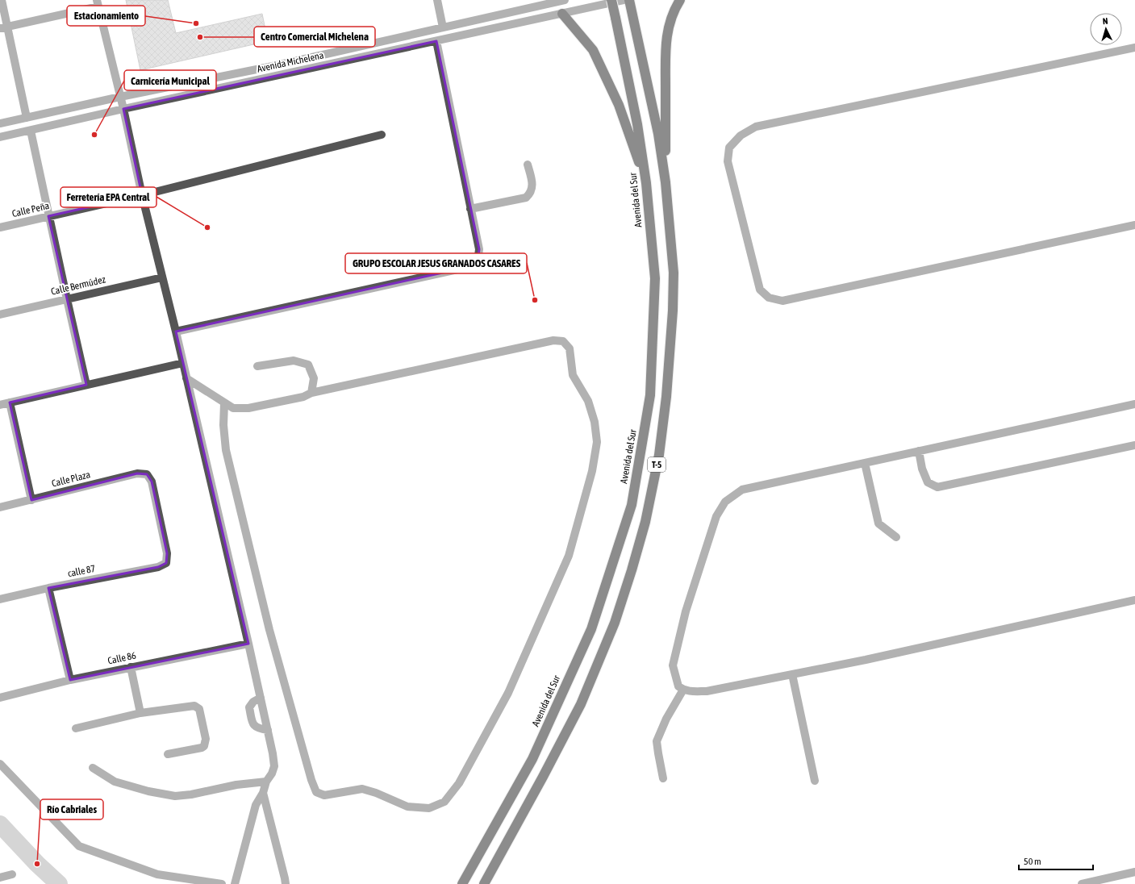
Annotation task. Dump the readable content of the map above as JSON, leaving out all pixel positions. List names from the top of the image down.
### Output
{
  "streets": {
    "highway": ["Avenida del Sur", "T-5"],
    "street": [
      "Avenida Michelena",
      "Calle Peña",
      "Calle Bermúdez",
      "Calle Plaza",
      "calle 87",
      "Calle 86"
    ]
  },
  "crossings": [
    ["Calle Plaza", "calle 87"]
  ],
  "places": [
    "Estacionamiento",
    "Centro Comercial Michelena",
    "Carnicería Municipal",
    "Ferretería EPA Central",
    "GRUPO ESCOLAR JESUS GRANADOS CASARES",
    "Río Cabriales"
  ],
  "scale_bar": "50 m",
  "north": "top"
}
